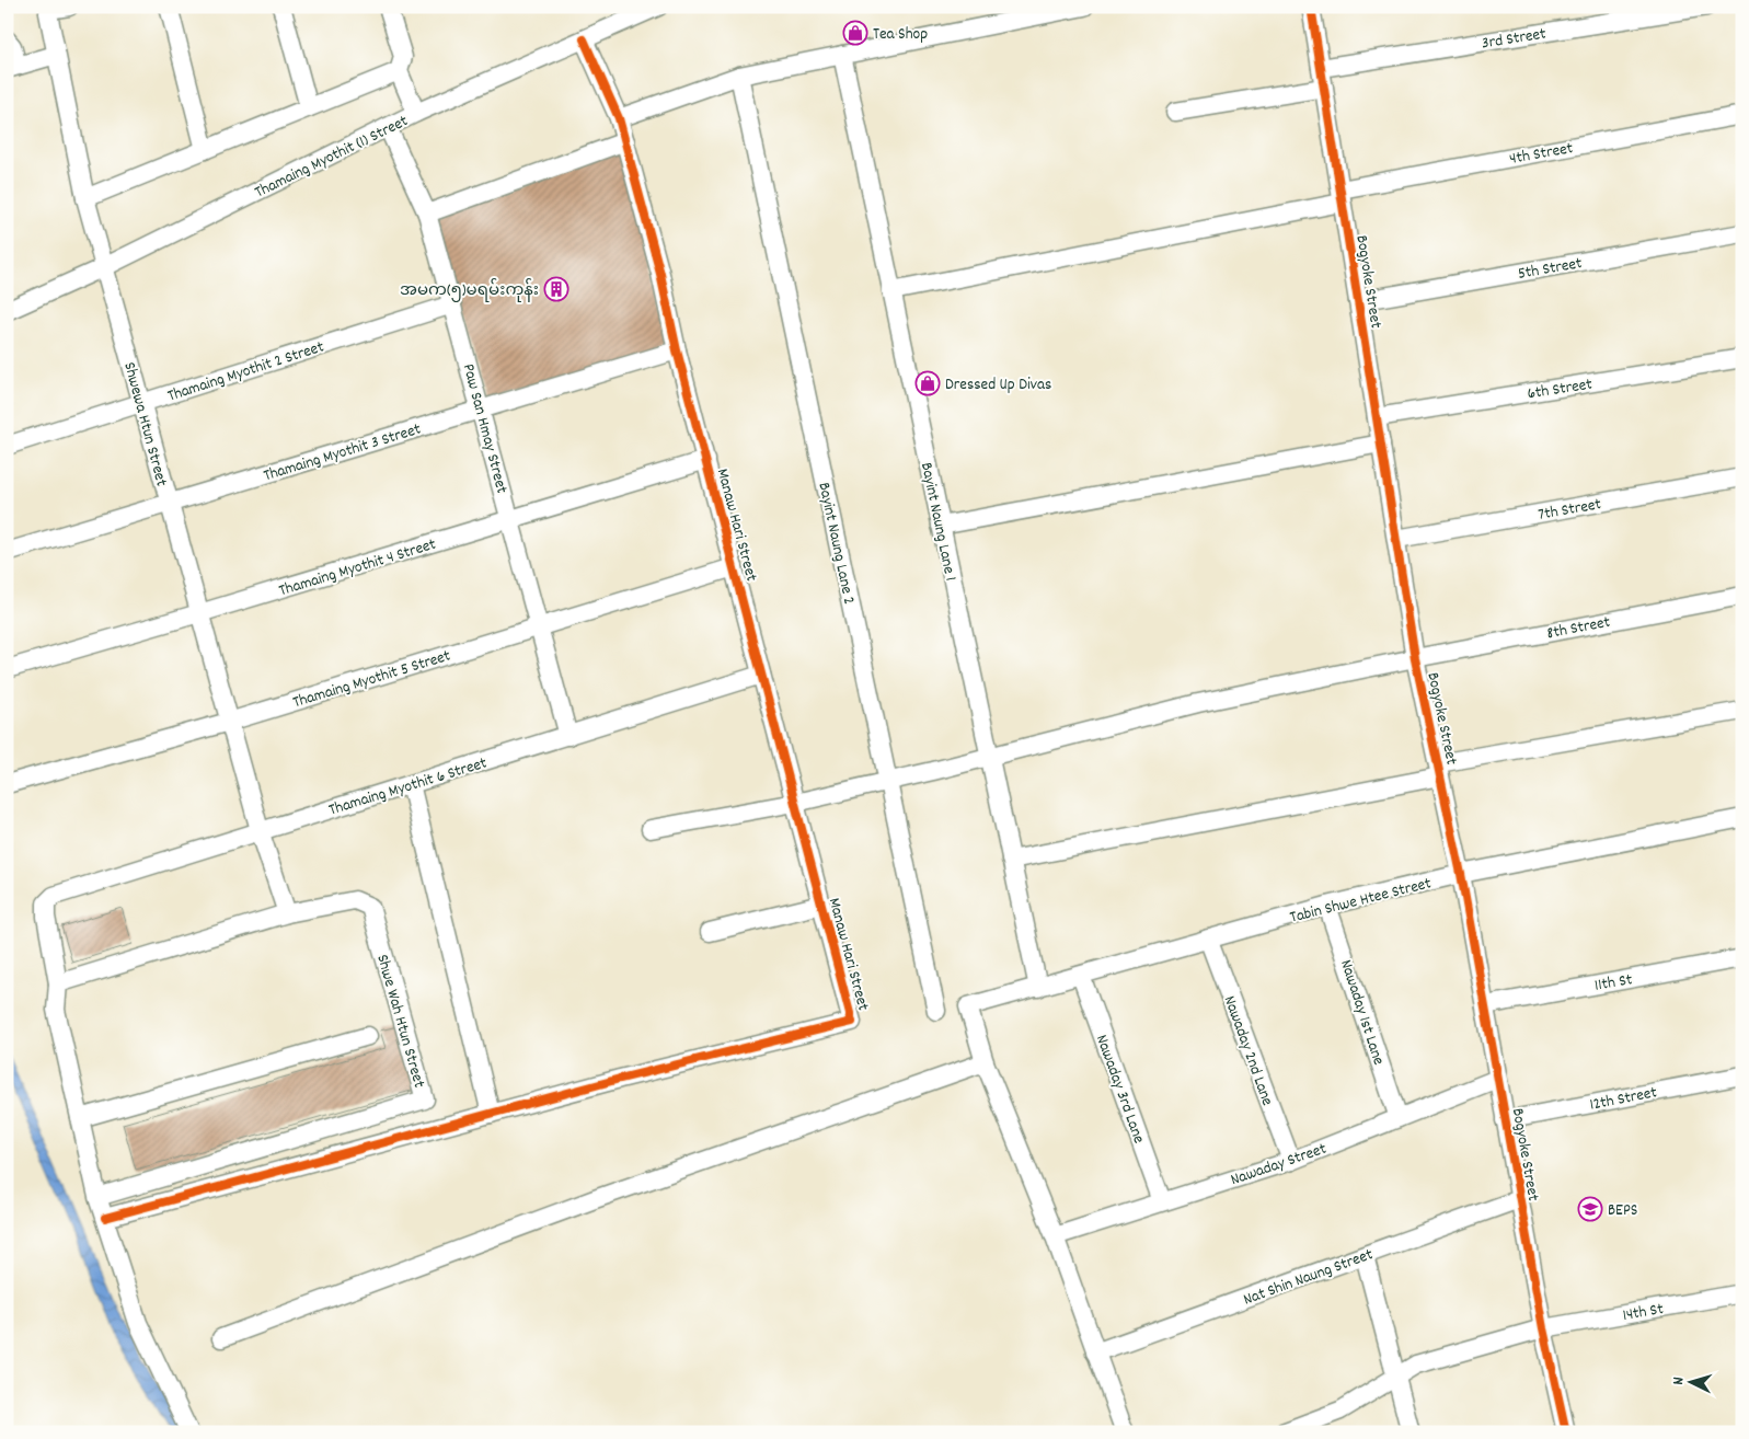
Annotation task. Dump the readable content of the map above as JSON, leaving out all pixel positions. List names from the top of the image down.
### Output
{
  "streets": {
    "street": [
      "3rd Street",
      "4th Street",
      "Thamaing Myothit (1) Street",
      "5th Street",
      "Bogyoke Street",
      "Thamaing Myothit 2 Street",
      "6th Street",
      "Shwewa Htun Street",
      "Paw San Hmay Street",
      "Thamaing Myothit 3 Street",
      "7th Street",
      "Bayint Naung Lane 1",
      "Manaw Hari Street",
      "Bayint Naung Lane 2",
      "Thamaing Myothit 4 Street",
      "8th Street",
      "Thamaing Myothit 5 Street",
      "Thamaing Myothit 6 Street",
      "Tabin Shwe Htee Street",
      "11th St",
      "Nawaday 1st Lane",
      "Shwe Wah Htun Street",
      "Nawaday 2nd Lane",
      "Nawaday 3rd Lane",
      "12th Street",
      "Nawaday Street",
      "Nat Shin Naung Street",
      "14th St"
    ]
  },
  "crossings": [
    ["3rd Street", "Bogyoke Street"],
    ["4th Street", "Bogyoke Street"],
    ["4th Street", "Bayint Naung Lane 1"],
    ["Thamaing Myothit (1) Street", "Shwewa Htun Street"],
    ["Thamaing Myothit (1) Street", "Paw San Hmay Street"],
    ["Thamaing Myothit (1) Street", "Manaw Hari Street"],
    ["5th Street", "Bogyoke Street"],
    ["Bogyoke Street", "6th Street"],
    ["Bogyoke Street", "7th Street"],
    ["Bogyoke Street", "8th Street"],
    ["Bogyoke Street", "Tabin Shwe Htee Street"],
    ["Bogyoke Street", "11th St"],
    ["Bogyoke Street", "12th Street"],
    ["Bogyoke Street", "Nawaday Street"],
    ["Bogyoke Street", "Nat Shin Naung Street"],
    ["Bogyoke Street", "14th St"],
    ["Thamaing Myothit 2 Street", "Shwewa Htun Street"],
    ["Thamaing Myothit 2 Street", "Paw San Hmay Street"],
    ["Shwewa Htun Street", "Thamaing Myothit 3 Street"],
    ["Shwewa Htun Street", "Thamaing Myothit 4 Street"],
    ["Shwewa Htun Street", "Thamaing Myothit 5 Street"],
    ["Shwewa Htun Street", "Thamaing Myothit 6 Street"],
    ["Paw San Hmay Street", "Thamaing Myothit 3 Street"],
    ["Paw San Hmay Street", "Thamaing Myothit 4 Street"],
    ["Paw San Hmay Street", "Thamaing Myothit 5 Street"],
    ["Paw San Hmay Street", "Thamaing Myothit 6 Street"],
    ["Thamaing Myothit 3 Street", "Manaw Hari Street"],
    ["Bayint Naung Lane 1", "8th Street"],
    ["Bayint Naung Lane 1", "Tabin Shwe Htee Street"],
    ["Manaw Hari Street", "Thamaing Myothit 4 Street"],
    ["Manaw Hari Street", "8th Street"],
    ["Manaw Hari Street", "Thamaing Myothit 5 Street"],
    ["Manaw Hari Street", "Thamaing Myothit 6 Street"],
    ["Bayint Naung Lane 2", "8th Street"],
    ["Tabin Shwe Htee Street", "Nawaday 1st Lane"],
    ["Tabin Shwe Htee Street", "Nawaday 2nd Lane"],
    ["Tabin Shwe Htee Street", "Nawaday 3rd Lane"],
    ["Nawaday 1st Lane", "Nawaday Street"],
    ["Nawaday 2nd Lane", "Nawaday Street"],
    ["Nawaday 3rd Lane", "Nawaday Street"]
  ],
  "places": {
    "shop": ["Tea Shop", "Dressed Up Divas"],
    "building": ["အမက(၅)မရမ်းကုန်း"],
    "school or university": ["BEPS"]
  },
  "north": "left"
}
